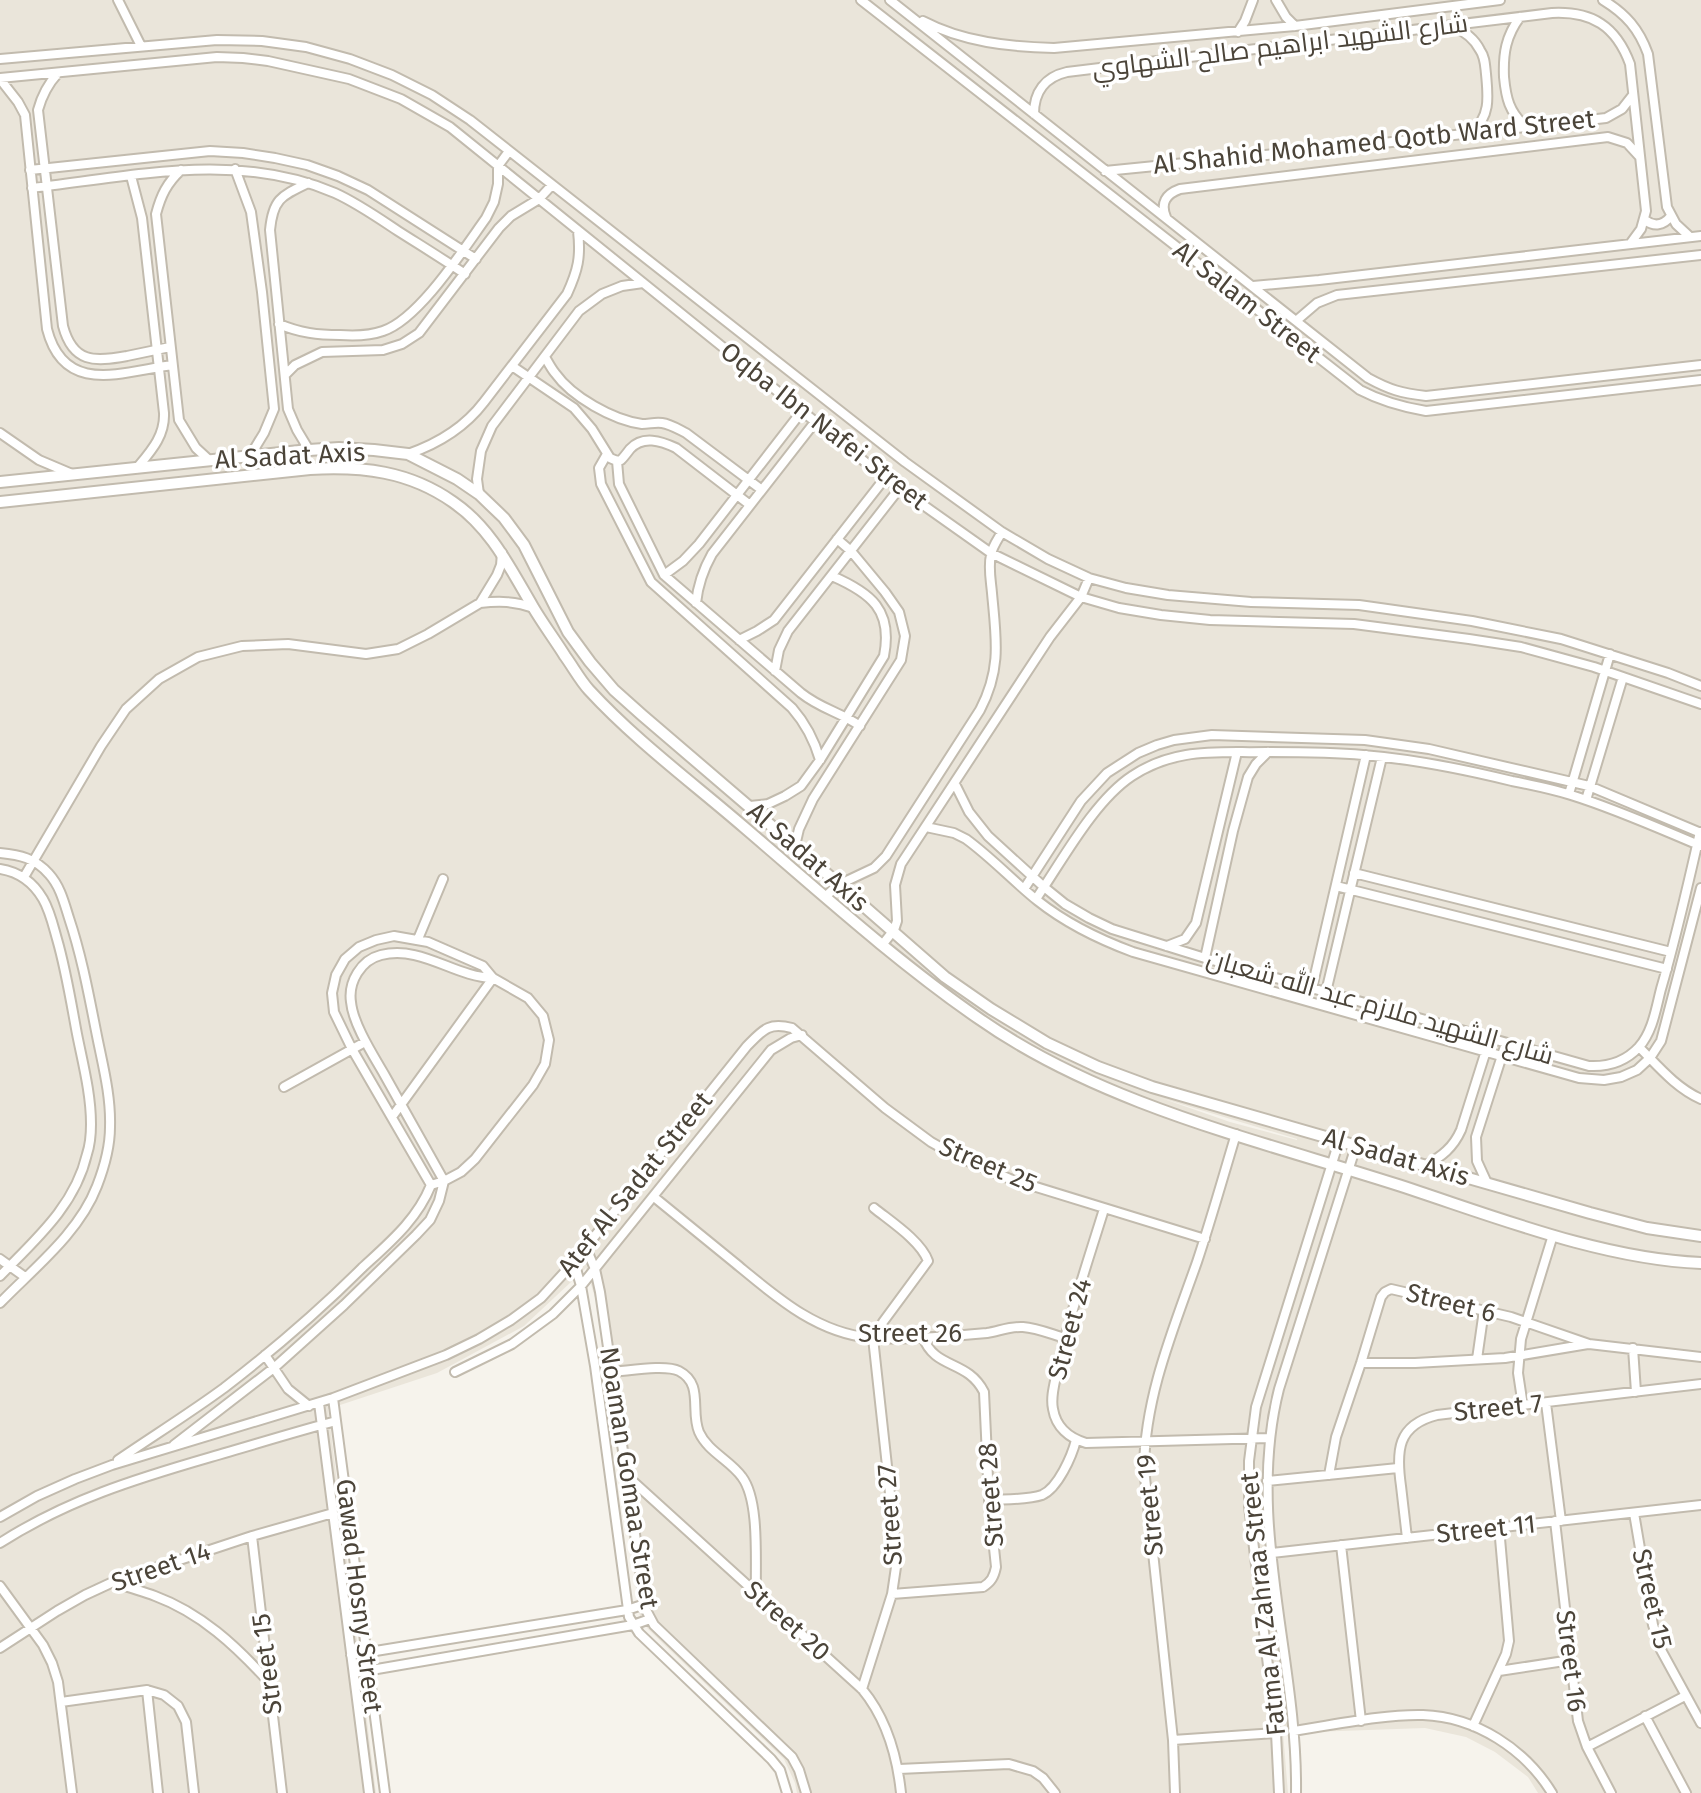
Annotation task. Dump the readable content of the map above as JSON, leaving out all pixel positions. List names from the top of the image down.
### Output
{
  "streets": {
    "street": [
      "شارع الشهيد ابراهيم صالح الشهاوي",
      "Al Shahid Mohamed Qotb Ward Street",
      "Al Salam Street",
      "Oqba Ibn Nafei Street",
      "Al Sadat Axis",
      "شارع الشهيد ملازم عبد الله شعبان",
      "Street 25",
      "Atef Al Sadat Street",
      "Street 6",
      "Street 24",
      "Street 26",
      "Street 7",
      "Noaman Gomaa Street",
      "Street 28",
      "Street 19",
      "Street 27",
      "Street 11",
      "Street 14",
      "Gawad Hosny Street",
      "Street 15",
      "Fatma Al Zahraa Street",
      "Street 20",
      "Street 16"
    ]
  },
  "crossings": [
    ["شارع الشهيد ابراهيم صالح الشهاوي", "Al Shahid Mohamed Qotb Ward Street"],
    ["شارع الشهيد ابراهيم صالح الشهاوي", "Al Salam Street"],
    ["Al Shahid Mohamed Qotb Ward Street", "Al Salam Street"],
    ["Al Sadat Axis", "Street 19"],
    ["Al Sadat Axis", "Fatma Al Zahraa Street"],
    ["Street 25", "Atef Al Sadat Street"],
    ["Street 25", "Street 24"],
    ["Street 25", "Street 19"],
    ["Atef Al Sadat Street", "Street 26"],
    ["Atef Al Sadat Street", "Noaman Gomaa Street"],
    ["Atef Al Sadat Street", "Gawad Hosny Street"],
    ["Street 24", "Street 26"],
    ["Street 26", "Street 28"],
    ["Street 26", "Street 27"],
    ["Street 7", "Street 11"],
    ["Street 7", "Street 16"],
    ["Noaman Gomaa Street", "Street 20"],
    ["Street 28", "Street 27"],
    ["Street 27", "Street 20"],
    ["Street 11", "Street 15"],
    ["Street 11", "Fatma Al Zahraa Street"],
    ["Street 11", "Street 16"],
    ["Street 14", "Gawad Hosny Street"],
    ["Street 14", "Street 15"]
  ]
}
